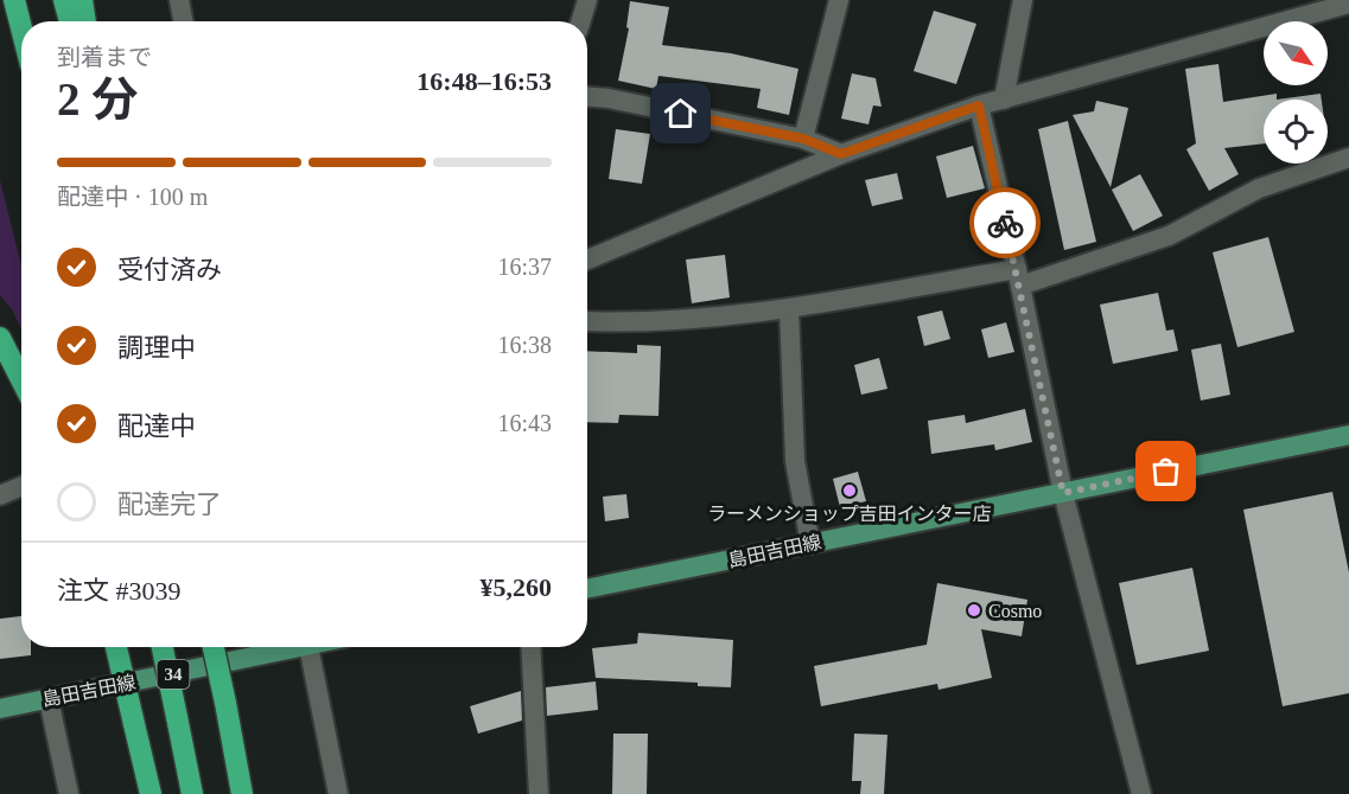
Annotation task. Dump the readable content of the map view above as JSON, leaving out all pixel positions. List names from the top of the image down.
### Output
{
  "streets": {
    "main road": ["島田吉田線", "34"]
  },
  "places": ["ラーメンショップ吉田インター店", "Cosmo"],
  "north": "bottom right",
  "page": {
    "heading": ["2 分", "到着まで", "16:48–16:53"],
    "panel": ["注文 #3039", "¥5,260"],
    "bar": "配達中 · 100 m",
    "list": [
      ["受付済み", "16:37"],
      ["調理中", "16:38"],
      ["配達中", "16:43"],
      "配達完了"
    ]
  }
}
